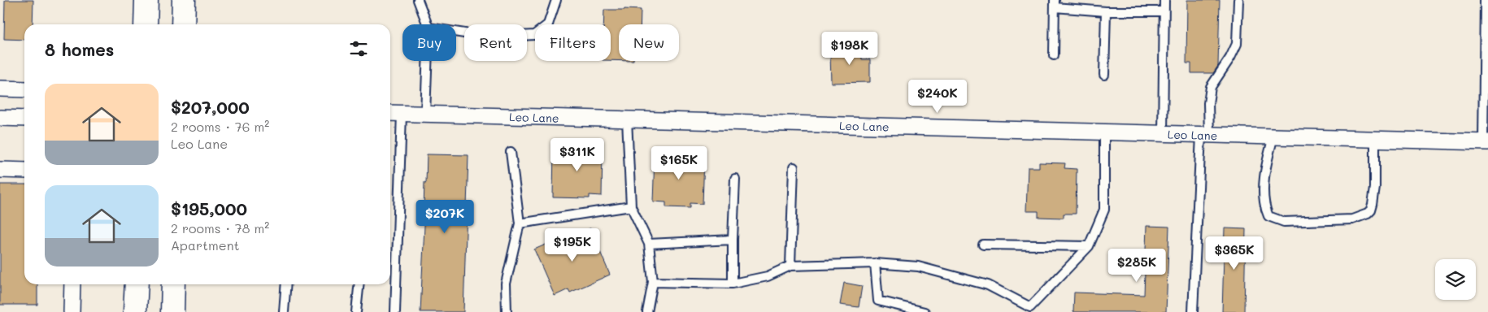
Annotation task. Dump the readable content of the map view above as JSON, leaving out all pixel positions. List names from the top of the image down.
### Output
{
  "streets": {
    "street": ["Leo Lane"]
  },
  "page": {
    "chip": [
      "Buy",
      "Rent",
      "Filters",
      "New"
    ],
    "heading": "8 homes",
    "price": [
      "$198K",
      "$240K",
      "$311K",
      "$165K",
      "$207K",
      "$195K",
      "$365K",
      "$285K"
    ],
    "list": [
      {
        "name": "$207,000",
        "note": "2 rooms · 76 m² · Leo Lane"
      },
      {
        "name": "$195,000",
        "note": "2 rooms · 78 m² · Apartment"
      }
    ]
  }
}
